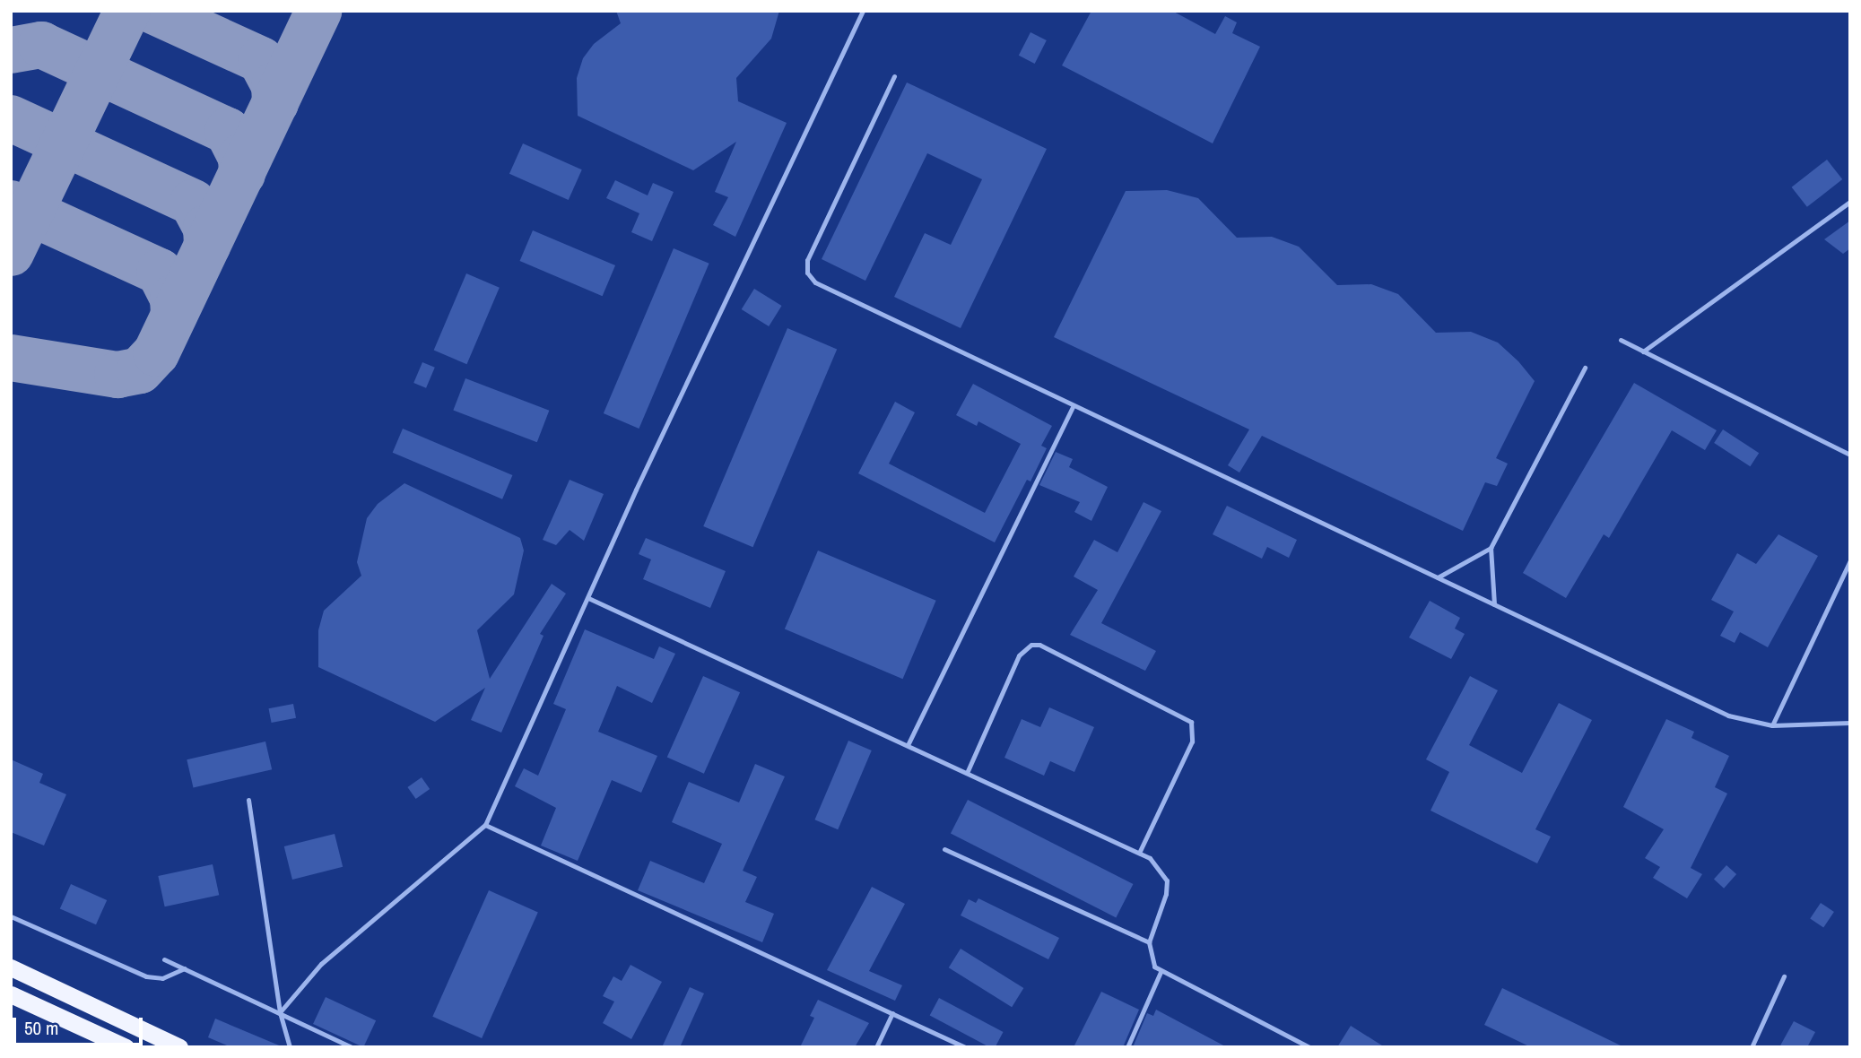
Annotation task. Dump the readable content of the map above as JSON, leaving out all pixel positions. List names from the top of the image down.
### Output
{
  "scale_bar": "50 m"
}
